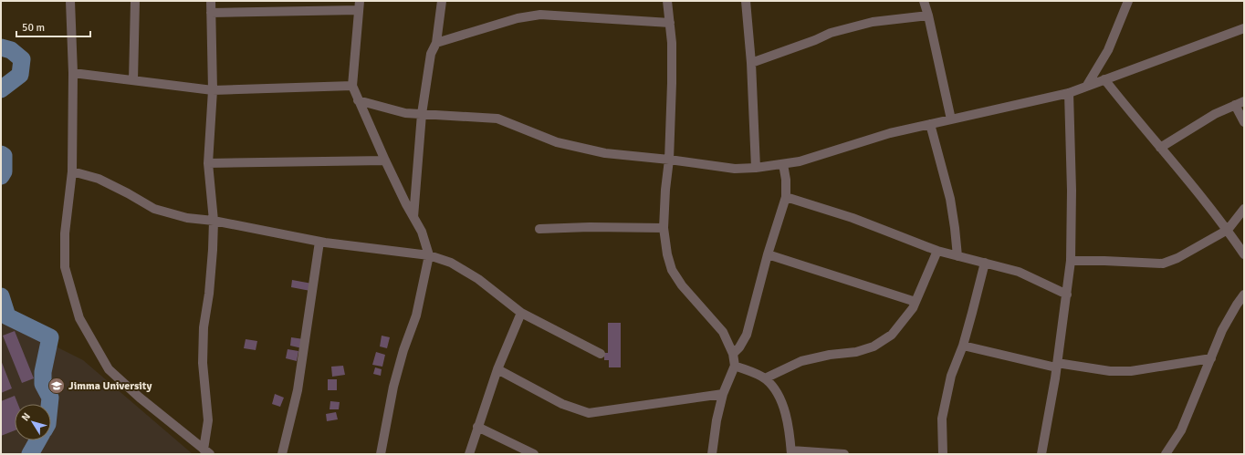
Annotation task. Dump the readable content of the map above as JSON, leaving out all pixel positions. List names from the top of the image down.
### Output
{
  "places": {
    "school or university": ["Jimma University"]
  },
  "scale_bar": "50 m",
  "north": "top left"
}
